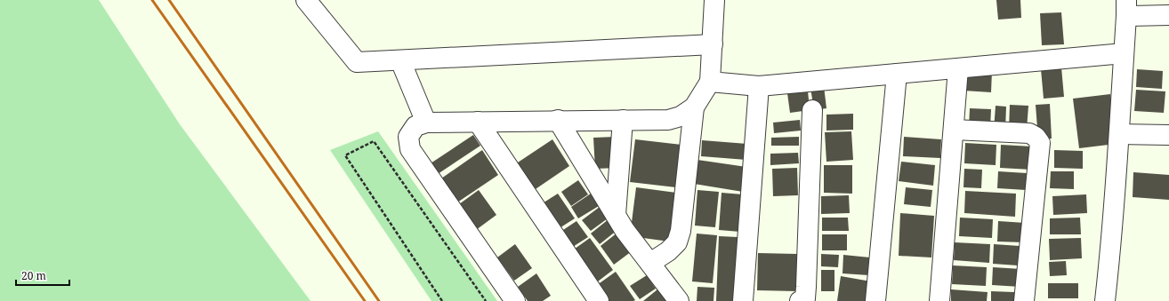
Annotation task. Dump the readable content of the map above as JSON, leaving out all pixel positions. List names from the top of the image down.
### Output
{
  "scale_bar": "20 m"
}
